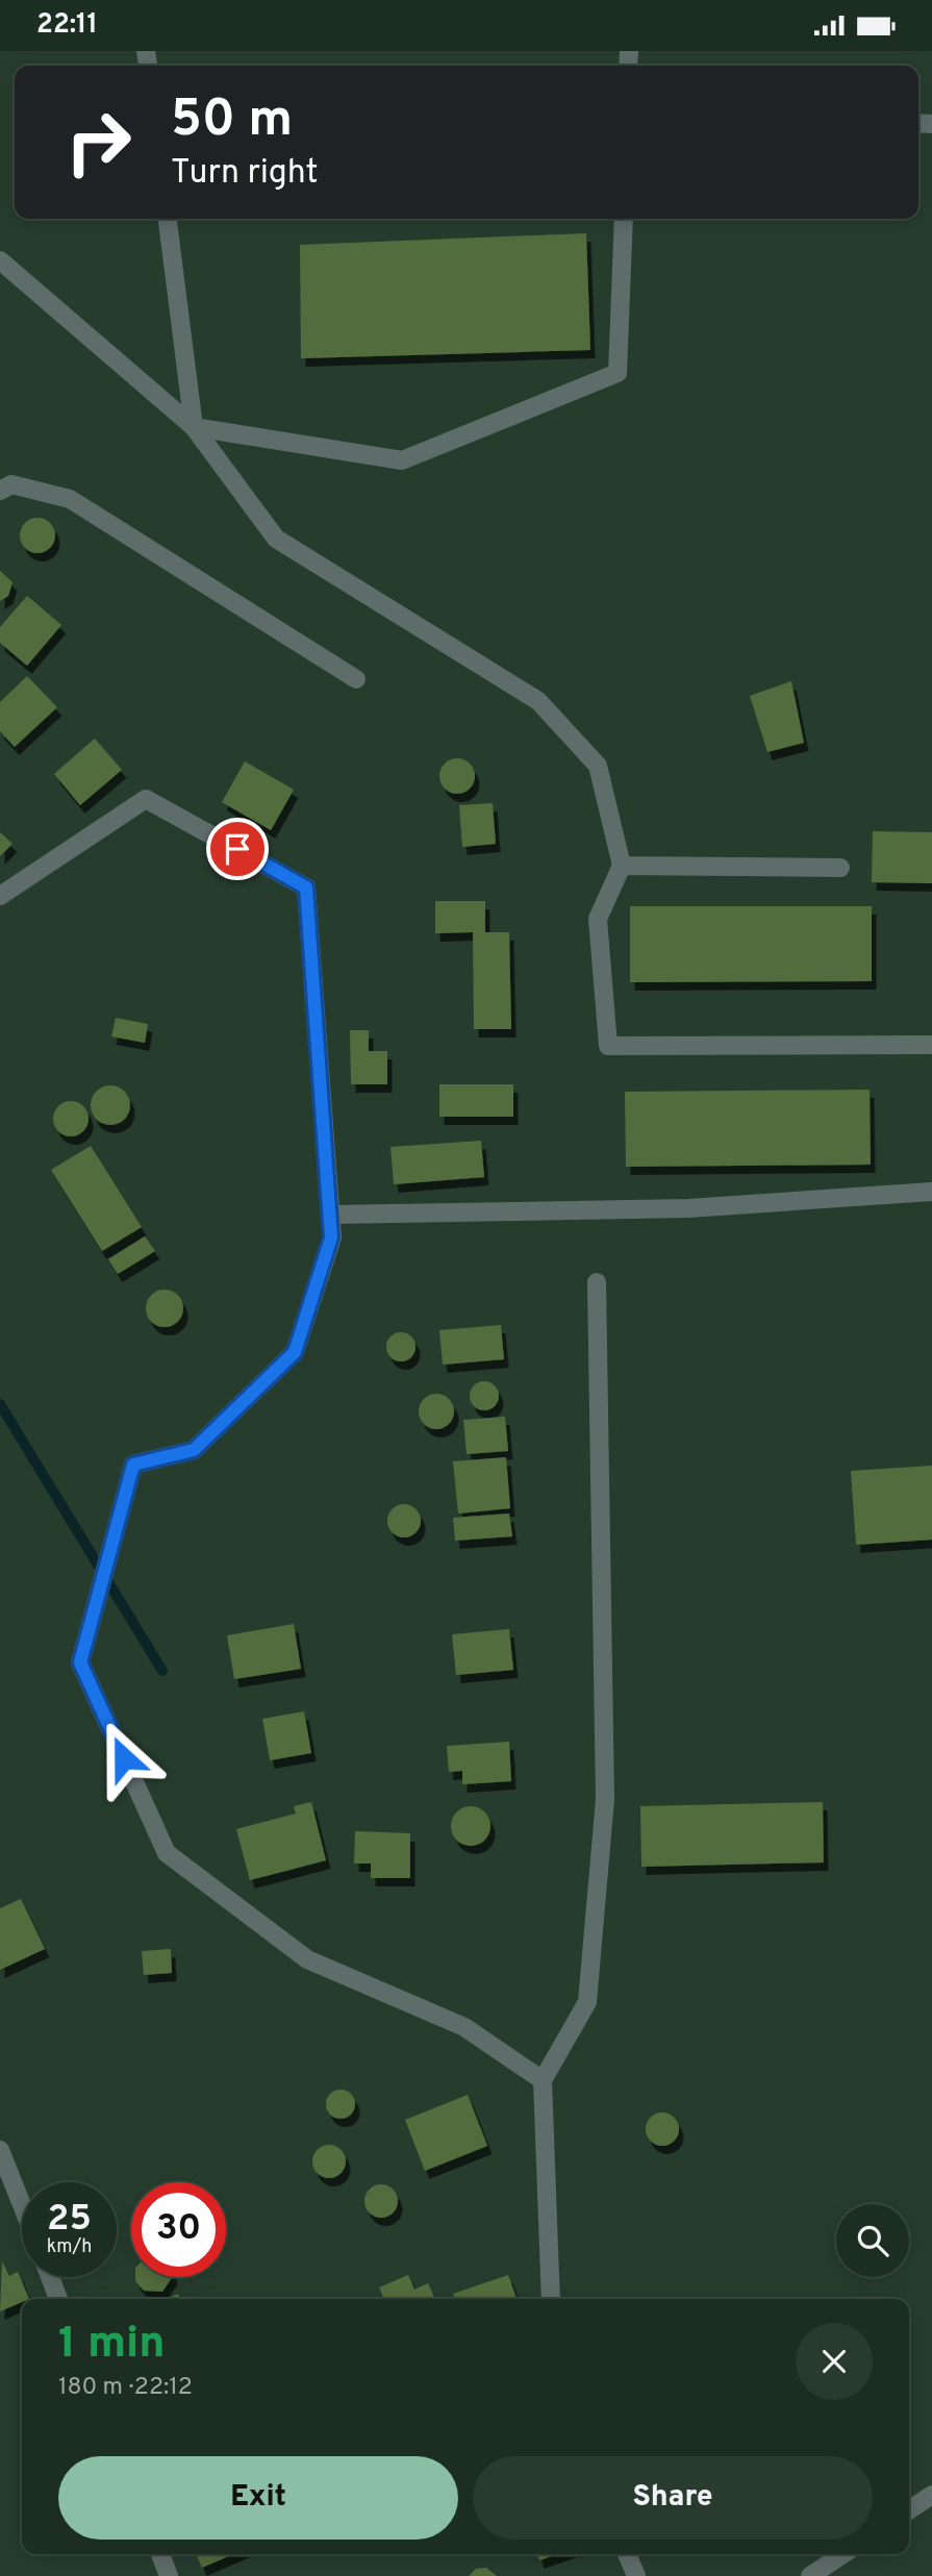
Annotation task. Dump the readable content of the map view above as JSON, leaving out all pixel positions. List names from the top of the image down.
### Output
{
  "page": {
    "status": "22:11",
    "turn": ["50 m", "Turn right"],
    "speed": "25 km/h",
    "limit": "30",
    "heading": ["1 min", "180 m · 22:12"],
    "buttons": ["Exit", "Share"]
  }
}
